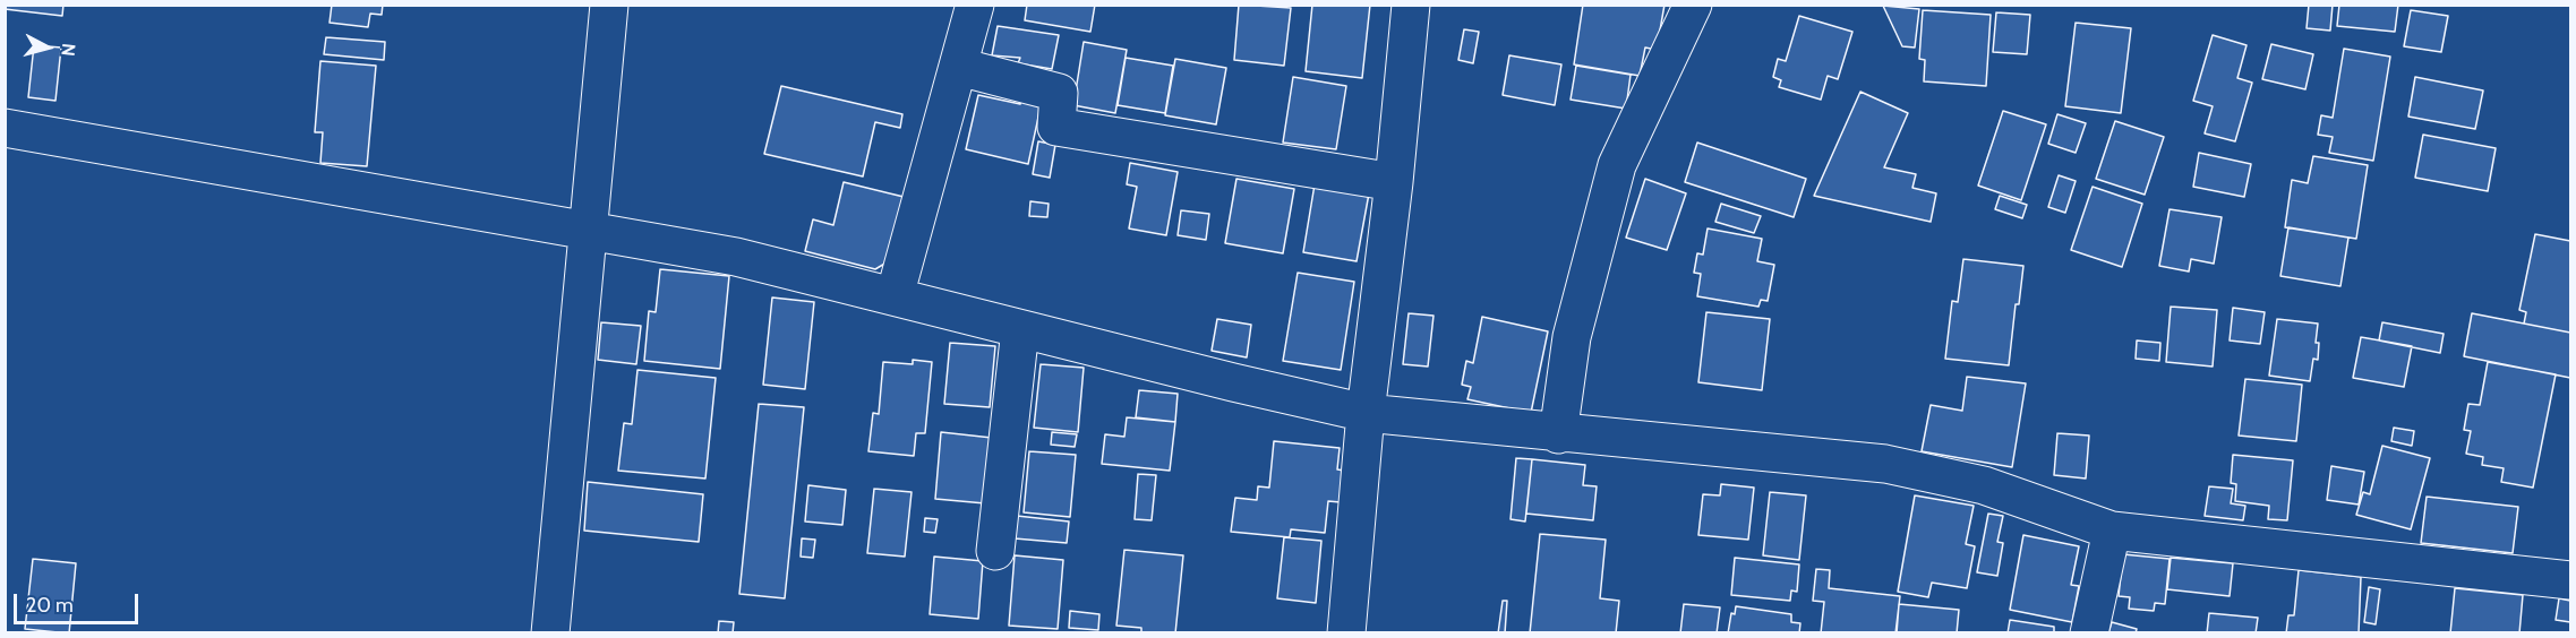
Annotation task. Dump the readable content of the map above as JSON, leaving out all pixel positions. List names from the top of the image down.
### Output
{
  "scale_bar": "20 m",
  "north": "right"
}
